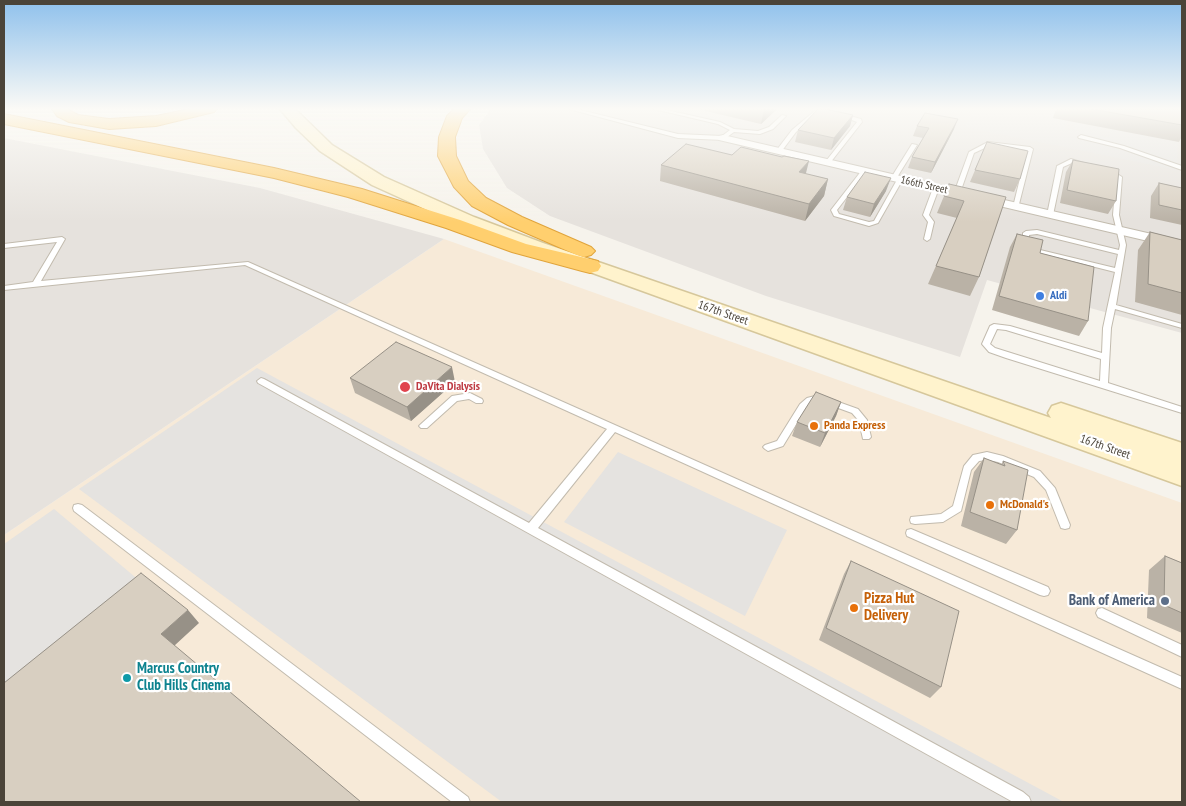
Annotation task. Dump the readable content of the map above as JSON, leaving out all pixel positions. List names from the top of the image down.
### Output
{
  "streets": {
    "main road": ["167th Street"],
    "street": ["166th Street"]
  },
  "places": [
    "Aldi",
    "DaVita Dialysis",
    "Panda Express",
    "McDonald's",
    "Bank of America",
    "Pizza Hut Delivery",
    "Marcus Country Club Hills Cinema"
  ]
}
